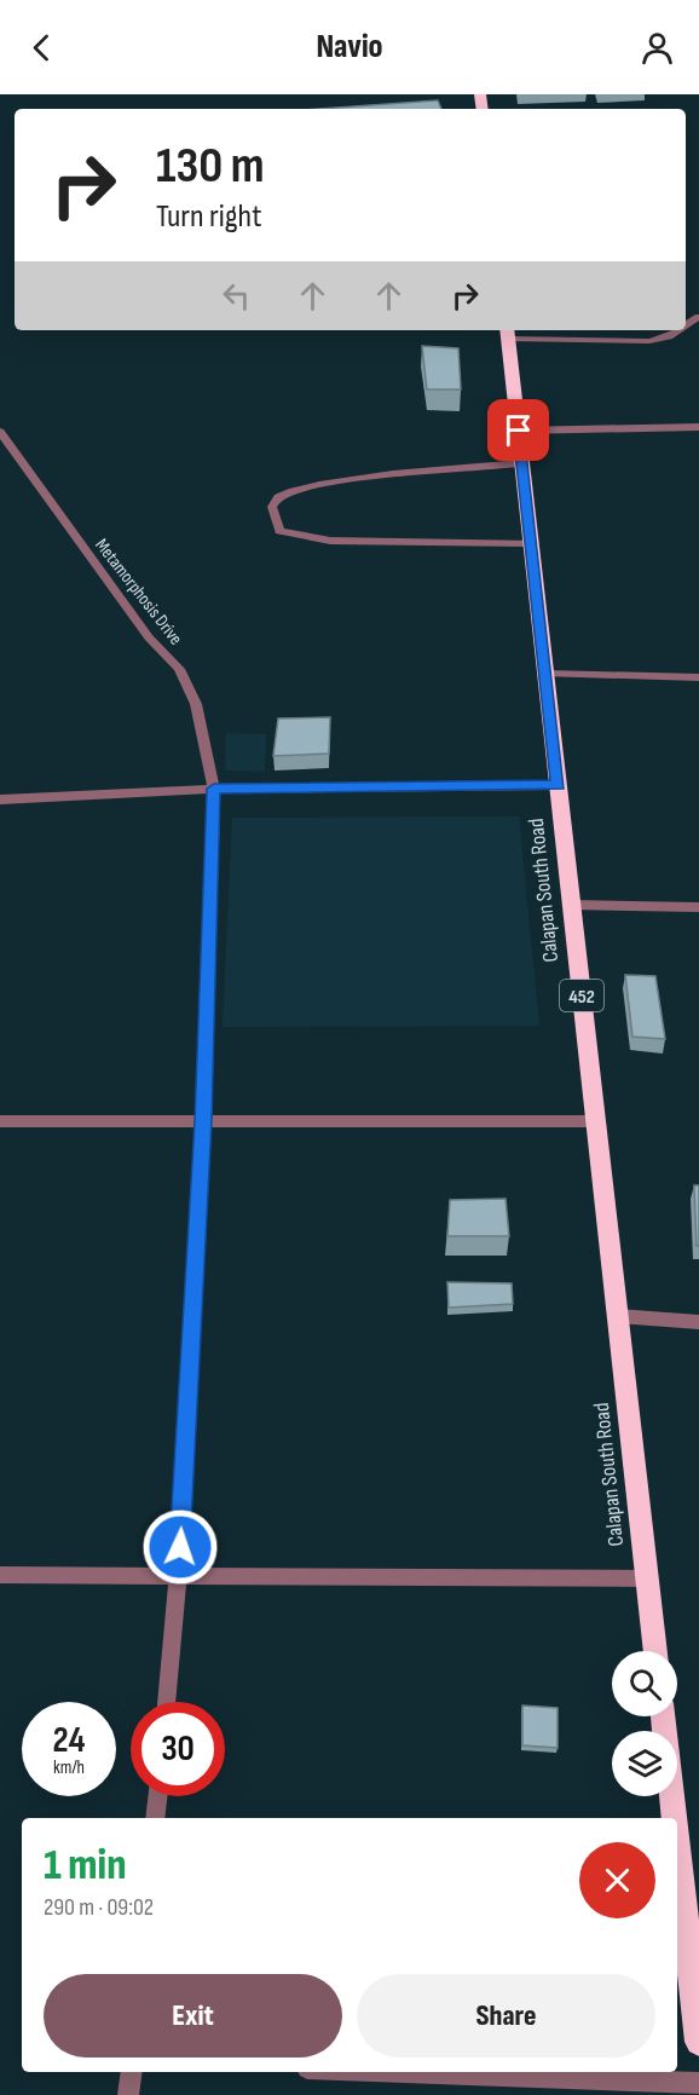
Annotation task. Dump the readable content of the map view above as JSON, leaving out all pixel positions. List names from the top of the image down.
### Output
{
  "streets": {
    "highway": ["Calapan South Road", "452"],
    "street": ["Metamorphosis Drive"]
  },
  "page": {
    "header": "Navio",
    "turn": ["130 m", "Turn right"],
    "speed": "24 km/h",
    "limit": "30",
    "heading": ["1 min", "290 m · 09:02"],
    "buttons": ["Exit", "Share"]
  }
}
